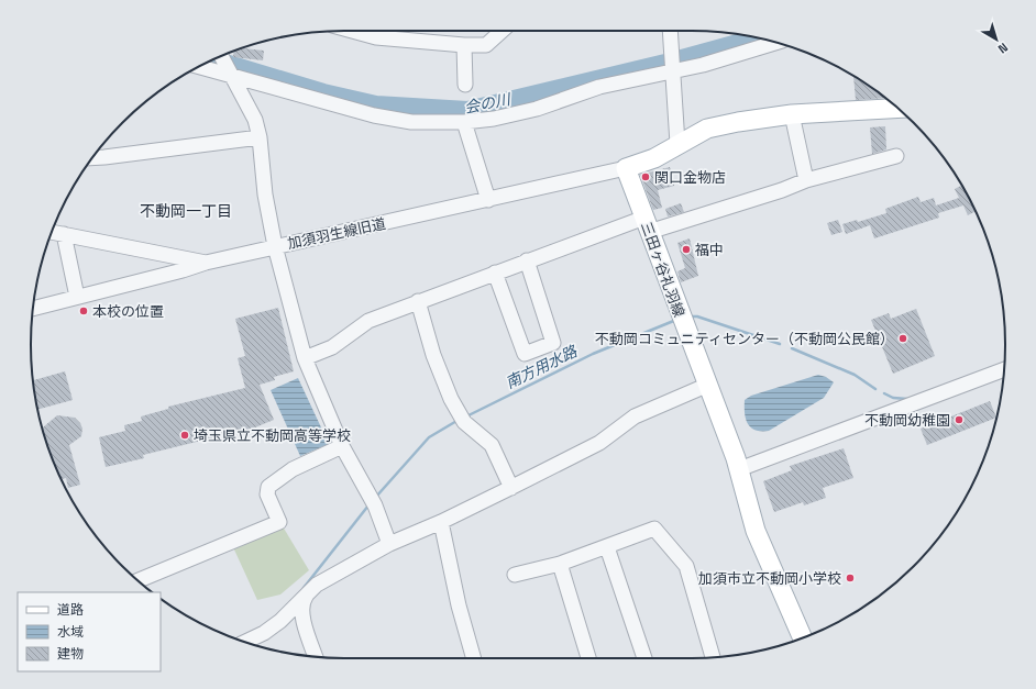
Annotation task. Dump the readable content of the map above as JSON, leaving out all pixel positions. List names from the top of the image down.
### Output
{
  "streets": {
    "main road": ["三田ヶ谷礼羽線"],
    "street": ["加須羽生線旧道"]
  },
  "crossings": [
    ["加須羽生線旧道", "三田ヶ谷礼羽線"]
  ],
  "districts": ["不動岡一丁目"],
  "water": ["会の川", "南方用水路"],
  "places": [
    "関口金物店",
    "福中",
    "本校の位置",
    "不動岡コミュニティセンター（不動岡公民館）",
    "不動岡幼稚園",
    "埼玉県立不動岡高等学校",
    "加須市立不動岡小学校"
  ],
  "legend": ["道路", "水域", "建物"],
  "north": "bottom right"
}
